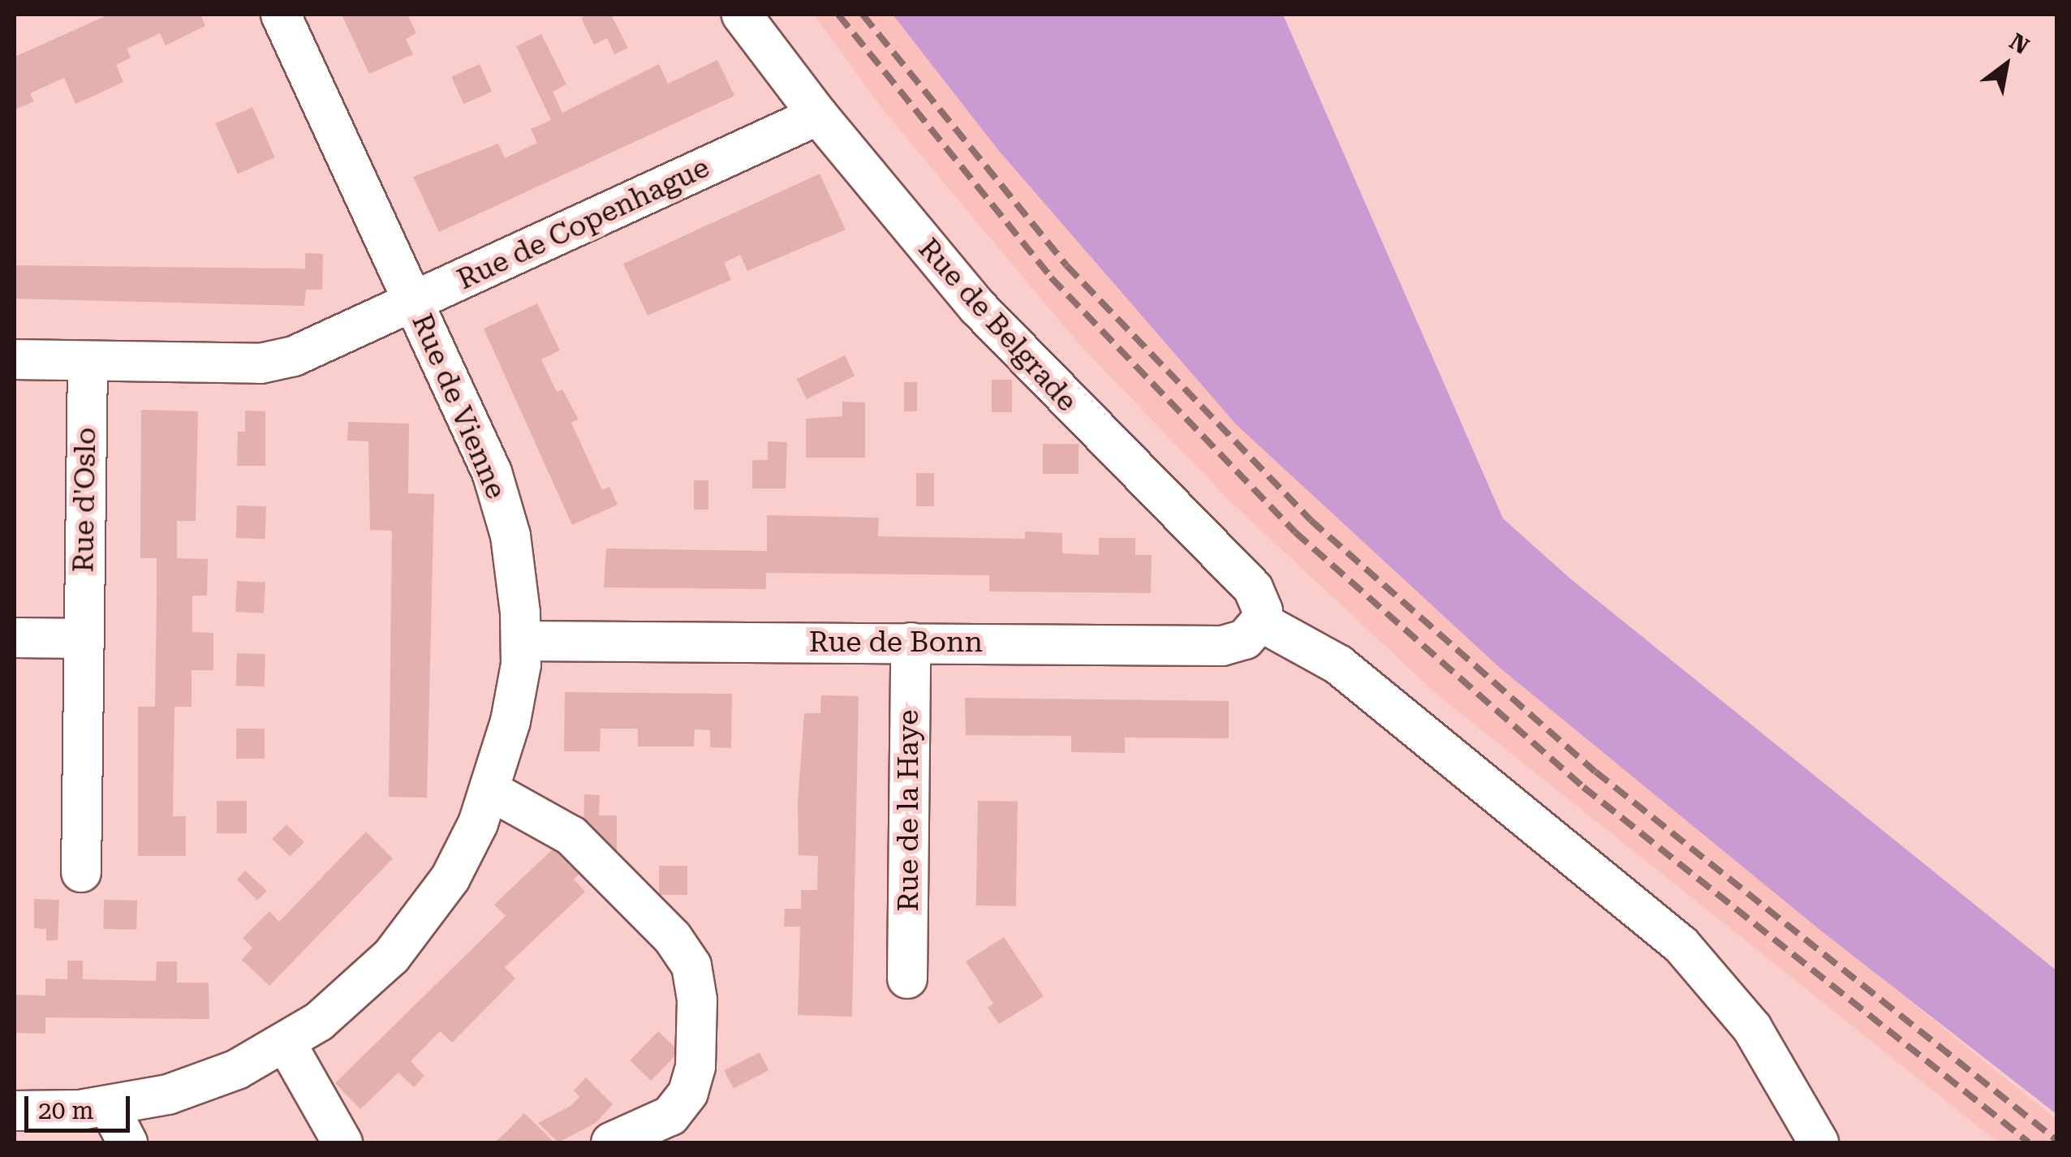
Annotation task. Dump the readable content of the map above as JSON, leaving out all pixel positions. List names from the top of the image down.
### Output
{
  "streets": {
    "street": [
      "Rue de Copenhague",
      "Rue de Belgrade",
      "Rue de Vienne",
      "Rue d'Oslo",
      "Rue de Bonn",
      "Rue de la Haye"
    ]
  },
  "crossings": [
    ["Rue de Copenhague", "Rue de Belgrade"],
    ["Rue de Copenhague", "Rue de Vienne"],
    ["Rue de Copenhague", "Rue d'Oslo"],
    ["Rue de Belgrade", "Rue de Bonn"],
    ["Rue de Vienne", "Rue de Bonn"],
    ["Rue de Bonn", "Rue de la Haye"]
  ],
  "scale_bar": "20 m",
  "north": "top right"
}
